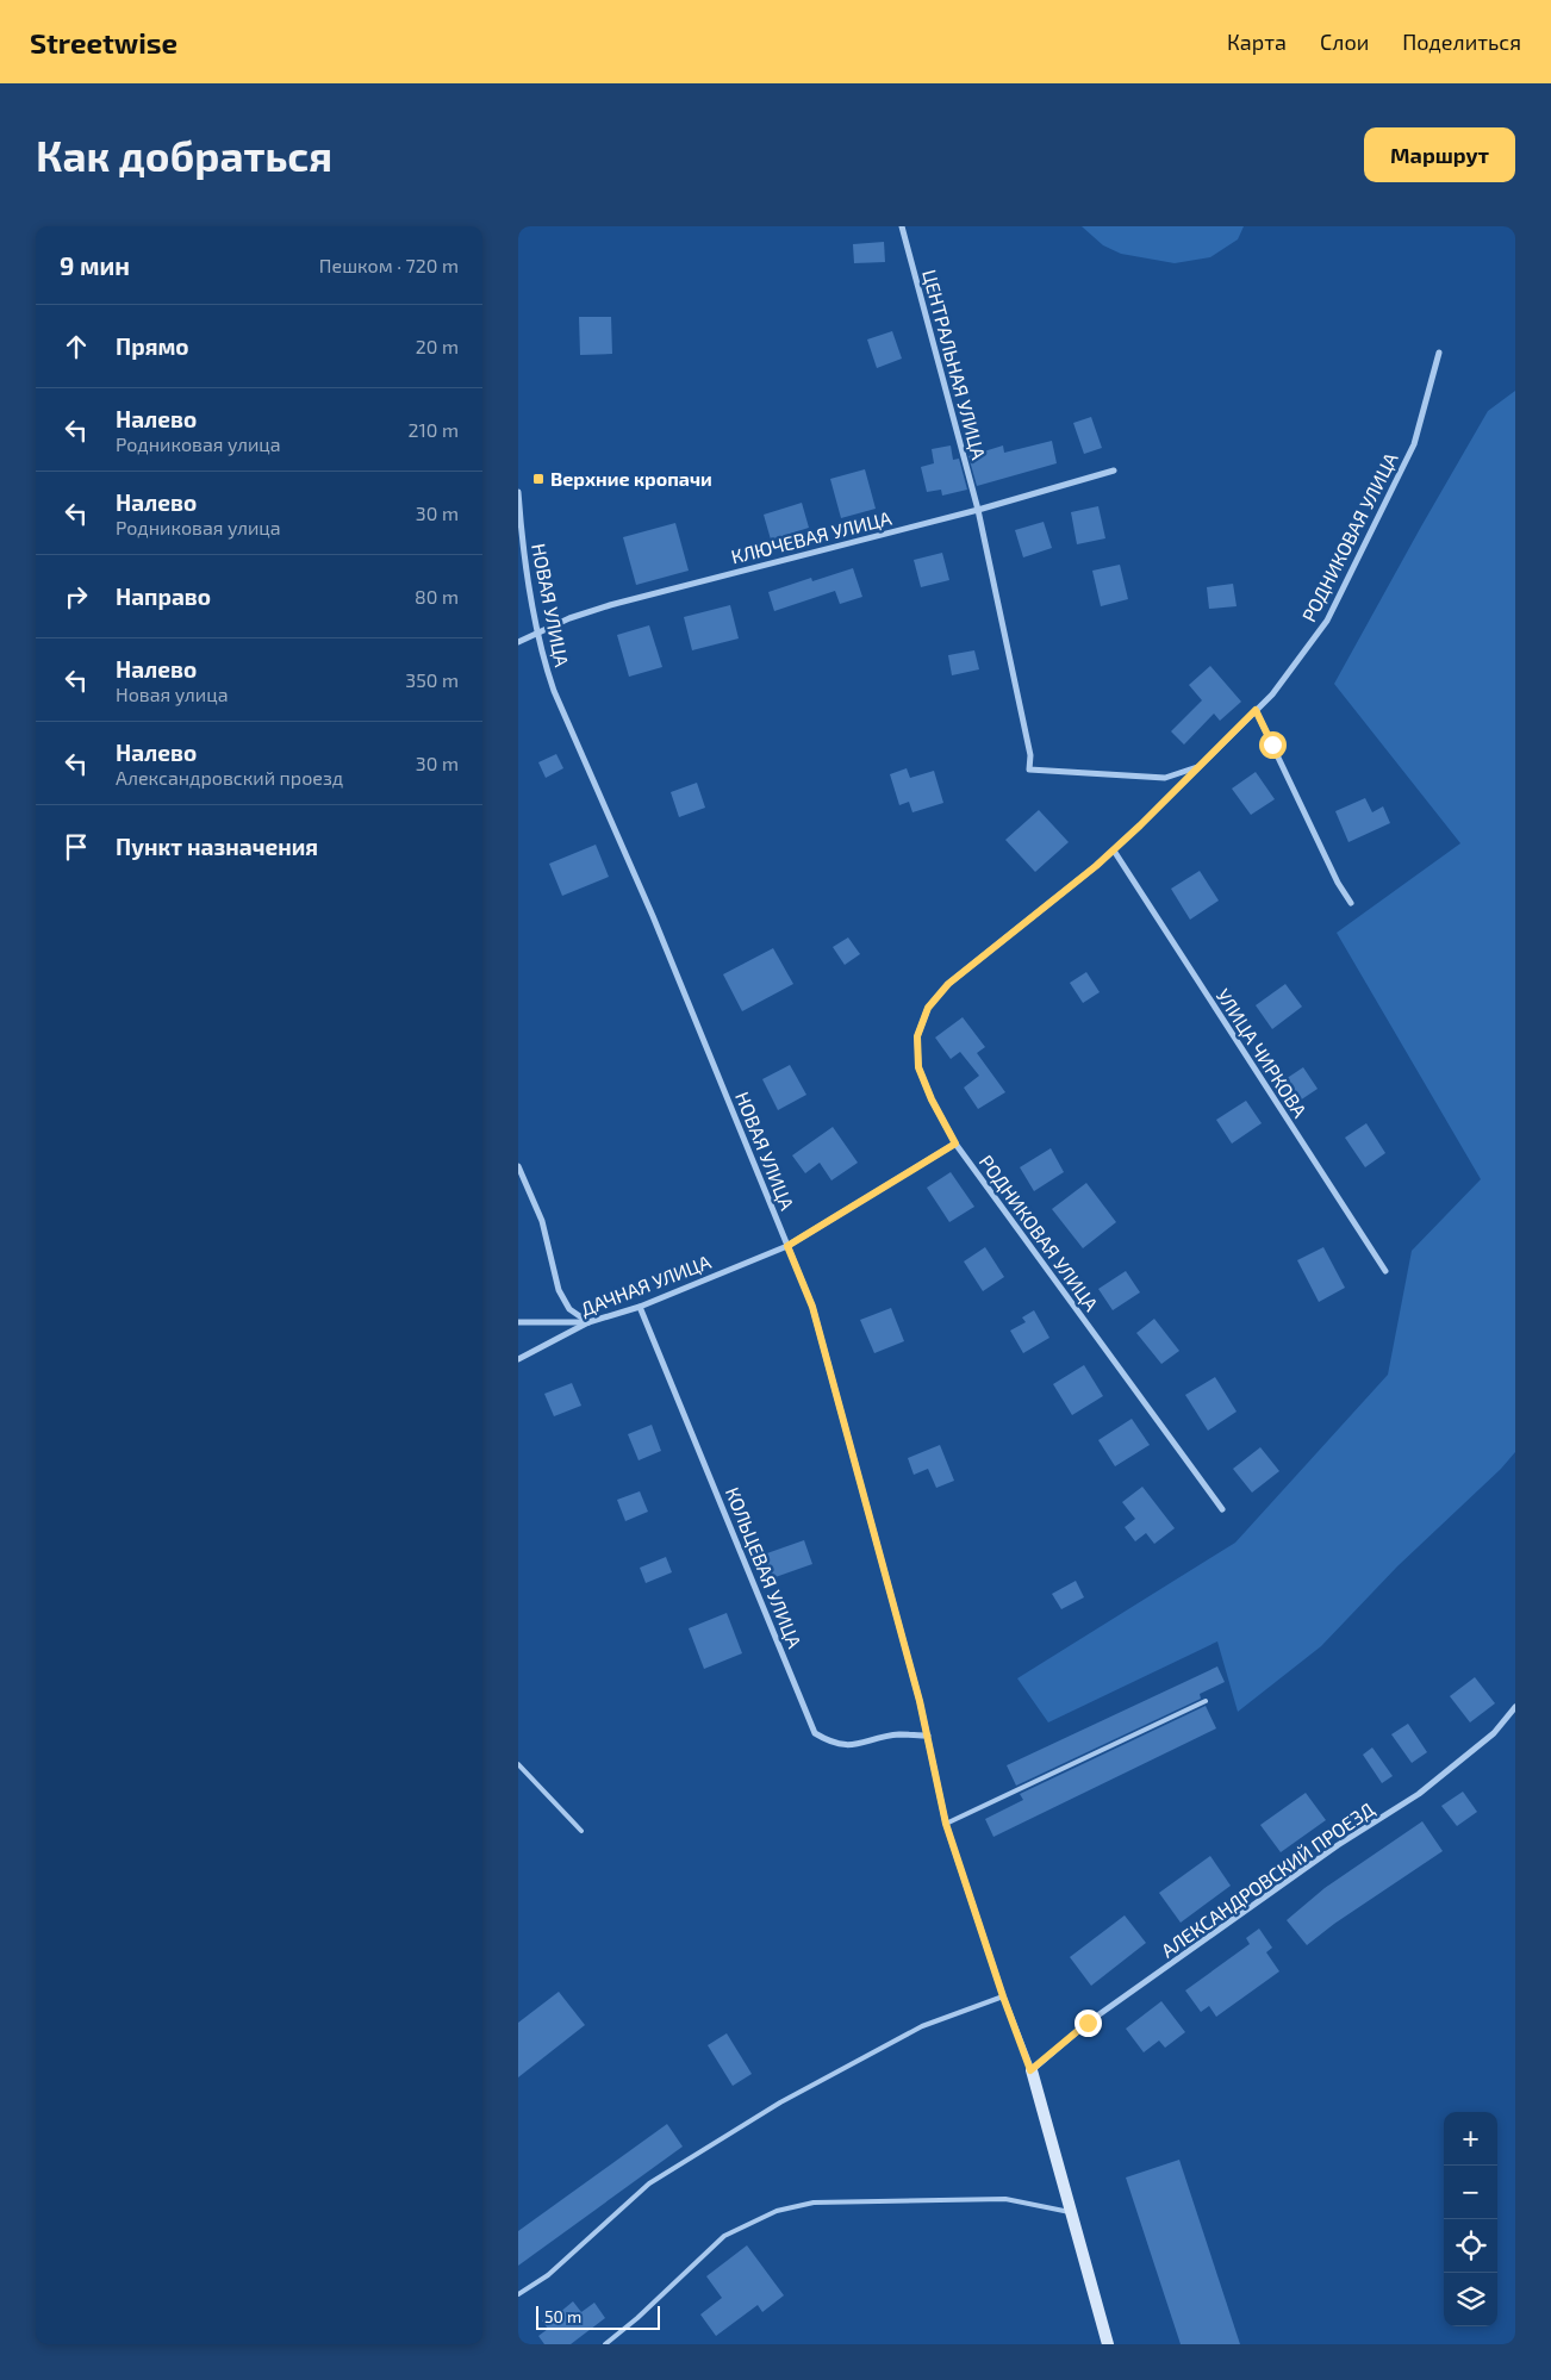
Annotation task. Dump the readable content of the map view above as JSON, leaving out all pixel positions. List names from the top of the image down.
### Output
{
  "streets": {
    "street": [
      "ЦЕНТРАЛЬНАЯ УЛИЦА",
      "КЛЮЧЕВАЯ УЛИЦА",
      "РОДНИКОВАЯ УЛИЦА",
      "НОВАЯ УЛИЦА",
      "УЛИЦА ЧИРКОВА",
      "ДАЧНАЯ УЛИЦА",
      "КОЛЬЦЕВАЯ УЛИЦА",
      "АЛЕКСАНДРОВСКИЙ ПРОЕЗД"
    ]
  },
  "crossings": [
    ["ЦЕНТРАЛЬНАЯ УЛИЦА", "КЛЮЧЕВАЯ УЛИЦА"],
    ["ЦЕНТРАЛЬНАЯ УЛИЦА", "РОДНИКОВАЯ УЛИЦА"],
    ["КЛЮЧЕВАЯ УЛИЦА", "НОВАЯ УЛИЦА"],
    ["РОДНИКОВАЯ УЛИЦА", "УЛИЦА ЧИРКОВА"],
    ["РОДНИКОВАЯ УЛИЦА", "ДАЧНАЯ УЛИЦА"],
    ["НОВАЯ УЛИЦА", "ДАЧНАЯ УЛИЦА"],
    ["НОВАЯ УЛИЦА", "КОЛЬЦЕВАЯ УЛИЦА"],
    ["НОВАЯ УЛИЦА", "АЛЕКСАНДРОВСКИЙ ПРОЕЗД"],
    ["ДАЧНАЯ УЛИЦА", "КОЛЬЦЕВАЯ УЛИЦА"]
  ],
  "places": {
    "transit": ["Верхние кропачи"]
  },
  "scale_bar": "50 m",
  "page": {
    "header": "Streetwise",
    "nav": ["Карта", "Слои", "Поделиться"],
    "buttons": "Маршрут",
    "title": "Как добраться",
    "heading": ["9 мин", "Пешком · 720 m"],
    "list": [
      ["Прямо", "20 m"],
      ["Налево", "Родниковая улица", "210 m"],
      ["Налево", "Родниковая улица", "30 m"],
      ["Направо", "80 m"],
      ["Налево", "Новая улица", "350 m"],
      ["Налево", "Александровский проезд", "30 m"],
      "Пункт назначения"
    ],
    "map_buttons": ["+", "−"],
    "scale": "50 m"
  }
}
